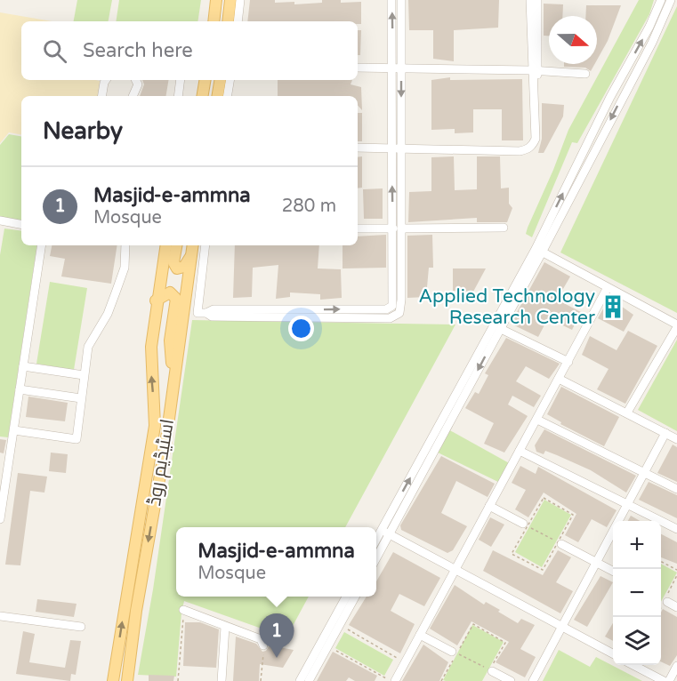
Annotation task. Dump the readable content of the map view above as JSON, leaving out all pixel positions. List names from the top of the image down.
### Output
{
  "streets": {
    "main road": ["اسٹیڈیم روڈ"]
  },
  "places": {
    "building": ["Applied Technology Research Center"]
  },
  "north": "right",
  "page": {
    "search": "Search here",
    "heading": "Nearby",
    "list": [
      {
        "mark": "1",
        "name": "Masjid-e-ammna",
        "note": "Mosque",
        "value": "280 m"
      }
    ],
    "map_buttons": ["+", "−"],
    "popup": ["Masjid-e-ammna", "Mosque"],
    "pins": "1"
  }
}
